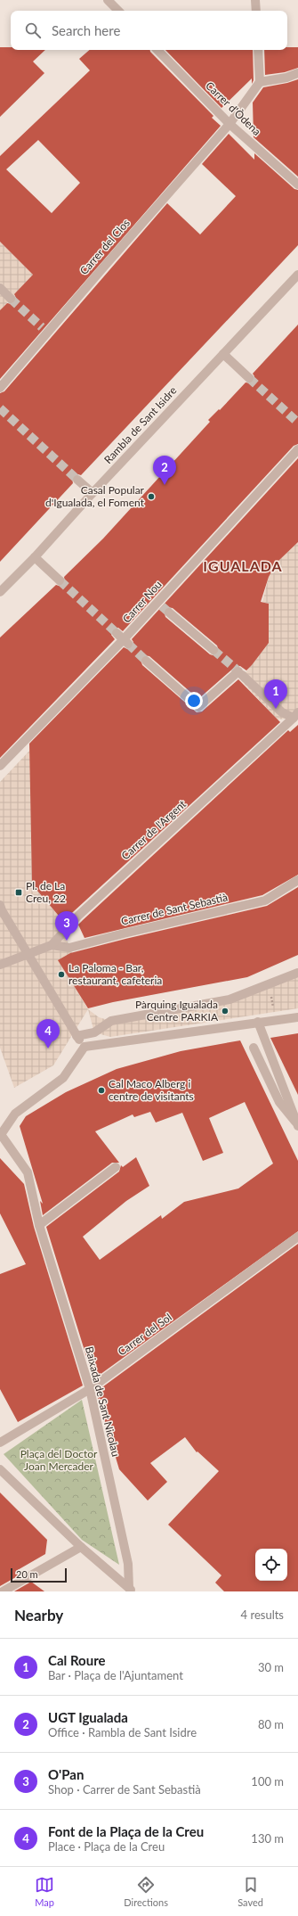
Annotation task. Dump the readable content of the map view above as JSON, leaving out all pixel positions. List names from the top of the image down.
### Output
{
  "streets": {
    "street": [
      "Carrer d'Òdena",
      "Carrer del Clos",
      "Rambla de Sant Isidre",
      "Carrer Nou",
      "Carrer de l'Argent",
      "Carrer de Sant Sebastià",
      "Carrer del Sol",
      "Baixada de Sant Nicolau"
    ]
  },
  "crossings": [
    ["Carrer d'Òdena", "Carrer del Clos"],
    ["Carrer de l'Argent", "Carrer de Sant Sebastià"],
    ["Carrer del Sol", "Baixada de Sant Nicolau"]
  ],
  "districts": ["IGUALADA"],
  "parks": ["Plaça del Doctor Joan Mercader"],
  "places": {
    "other": [
      "Casal Popular d'Igualada, el Foment",
      "La Paloma - Bar, restaurant, cafeteria",
      "Pàrquing Igualada Centre PARKIA",
      "Cal Maco Alberg i centre de visitants"
    ],
    "transit": ["Pl. de La Creu, 22"]
  },
  "scale_bar": "20 m",
  "page": {
    "search": "Search here",
    "pins": [
      "2",
      "1",
      "3",
      "4"
    ],
    "scale": "20 m",
    "heading": ["Nearby", "4 results"],
    "list": [
      {
        "mark": "1",
        "name": "Cal Roure",
        "note": "Bar · Plaça de l'Ajuntament",
        "value": "30 m"
      },
      {
        "mark": "2",
        "name": "UGT Igualada",
        "note": "Office · Rambla de Sant Isidre",
        "value": "80 m"
      },
      {
        "mark": "3",
        "name": "O'Pan",
        "note": "Shop · Carrer de Sant Sebastià",
        "value": "100 m"
      },
      {
        "mark": "4",
        "name": "Font de la Plaça de la Creu",
        "note": "Place · Plaça de la Creu",
        "value": "130 m"
      }
    ],
    "nav": ["Map", "Directions", "Saved"]
  }
}
